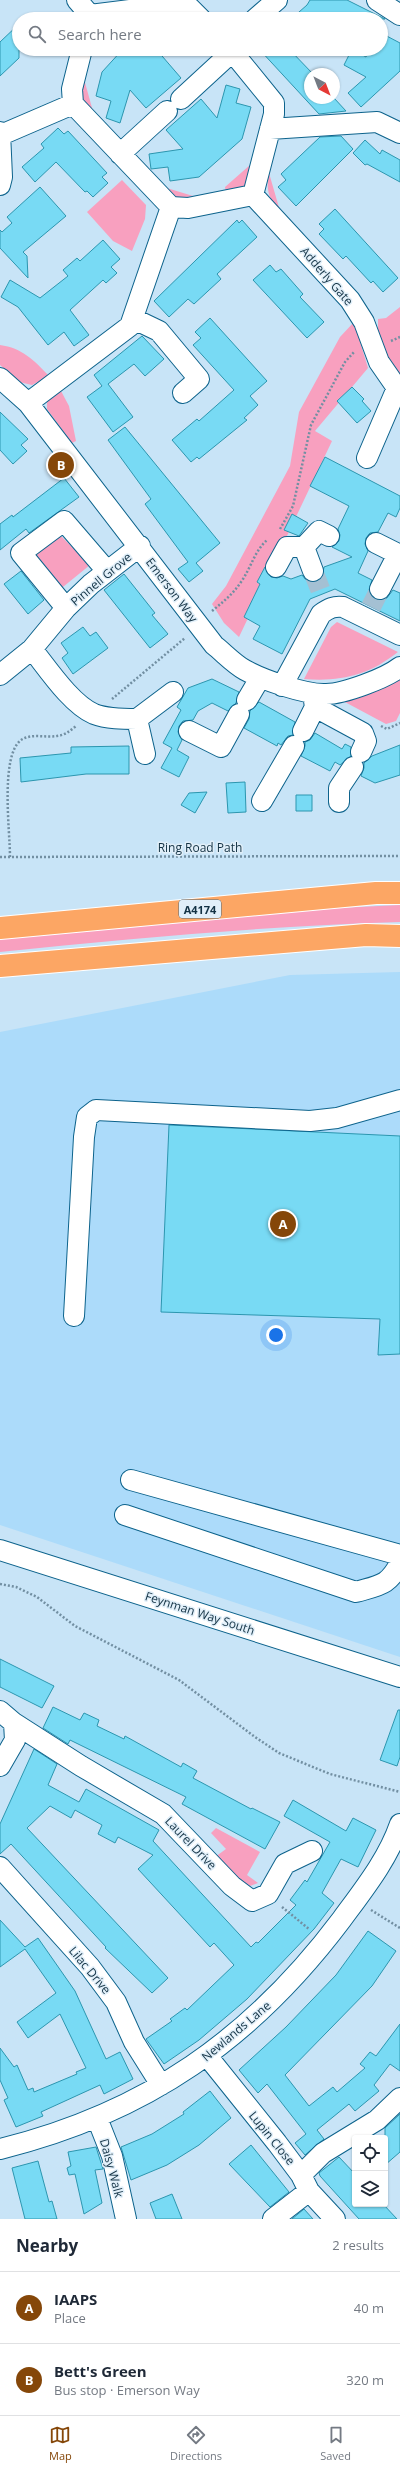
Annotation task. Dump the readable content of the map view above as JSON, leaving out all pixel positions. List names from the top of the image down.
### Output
{
  "streets": {
    "highway": ["A4174"],
    "street": [
      "Adderly Gate",
      "Pinnell Grove",
      "Emerson Way",
      "Feynman Way South",
      "Laurel Drive",
      "Lilac Drive",
      "Newlands Lane",
      "Lupin Close",
      "Daisy Walk"
    ],
    "path": ["Ring Road Path"]
  },
  "crossings": [
    ["Pinnell Grove", "Emerson Way"],
    ["Lilac Drive", "Newlands Lane"],
    ["Newlands Lane", "Lupin Close"],
    ["Newlands Lane", "Daisy Walk"]
  ],
  "north": "bottom right",
  "page": {
    "search": "Search here",
    "pins": ["B", "A"],
    "heading": ["Nearby", "2 results"],
    "list": [
      {
        "mark": "A",
        "name": "IAAPS",
        "note": "Place",
        "value": "40 m"
      },
      {
        "mark": "B",
        "name": "Bett's Green",
        "note": "Bus stop · Emerson Way",
        "value": "320 m"
      }
    ],
    "nav": ["Map", "Directions", "Saved"]
  }
}
